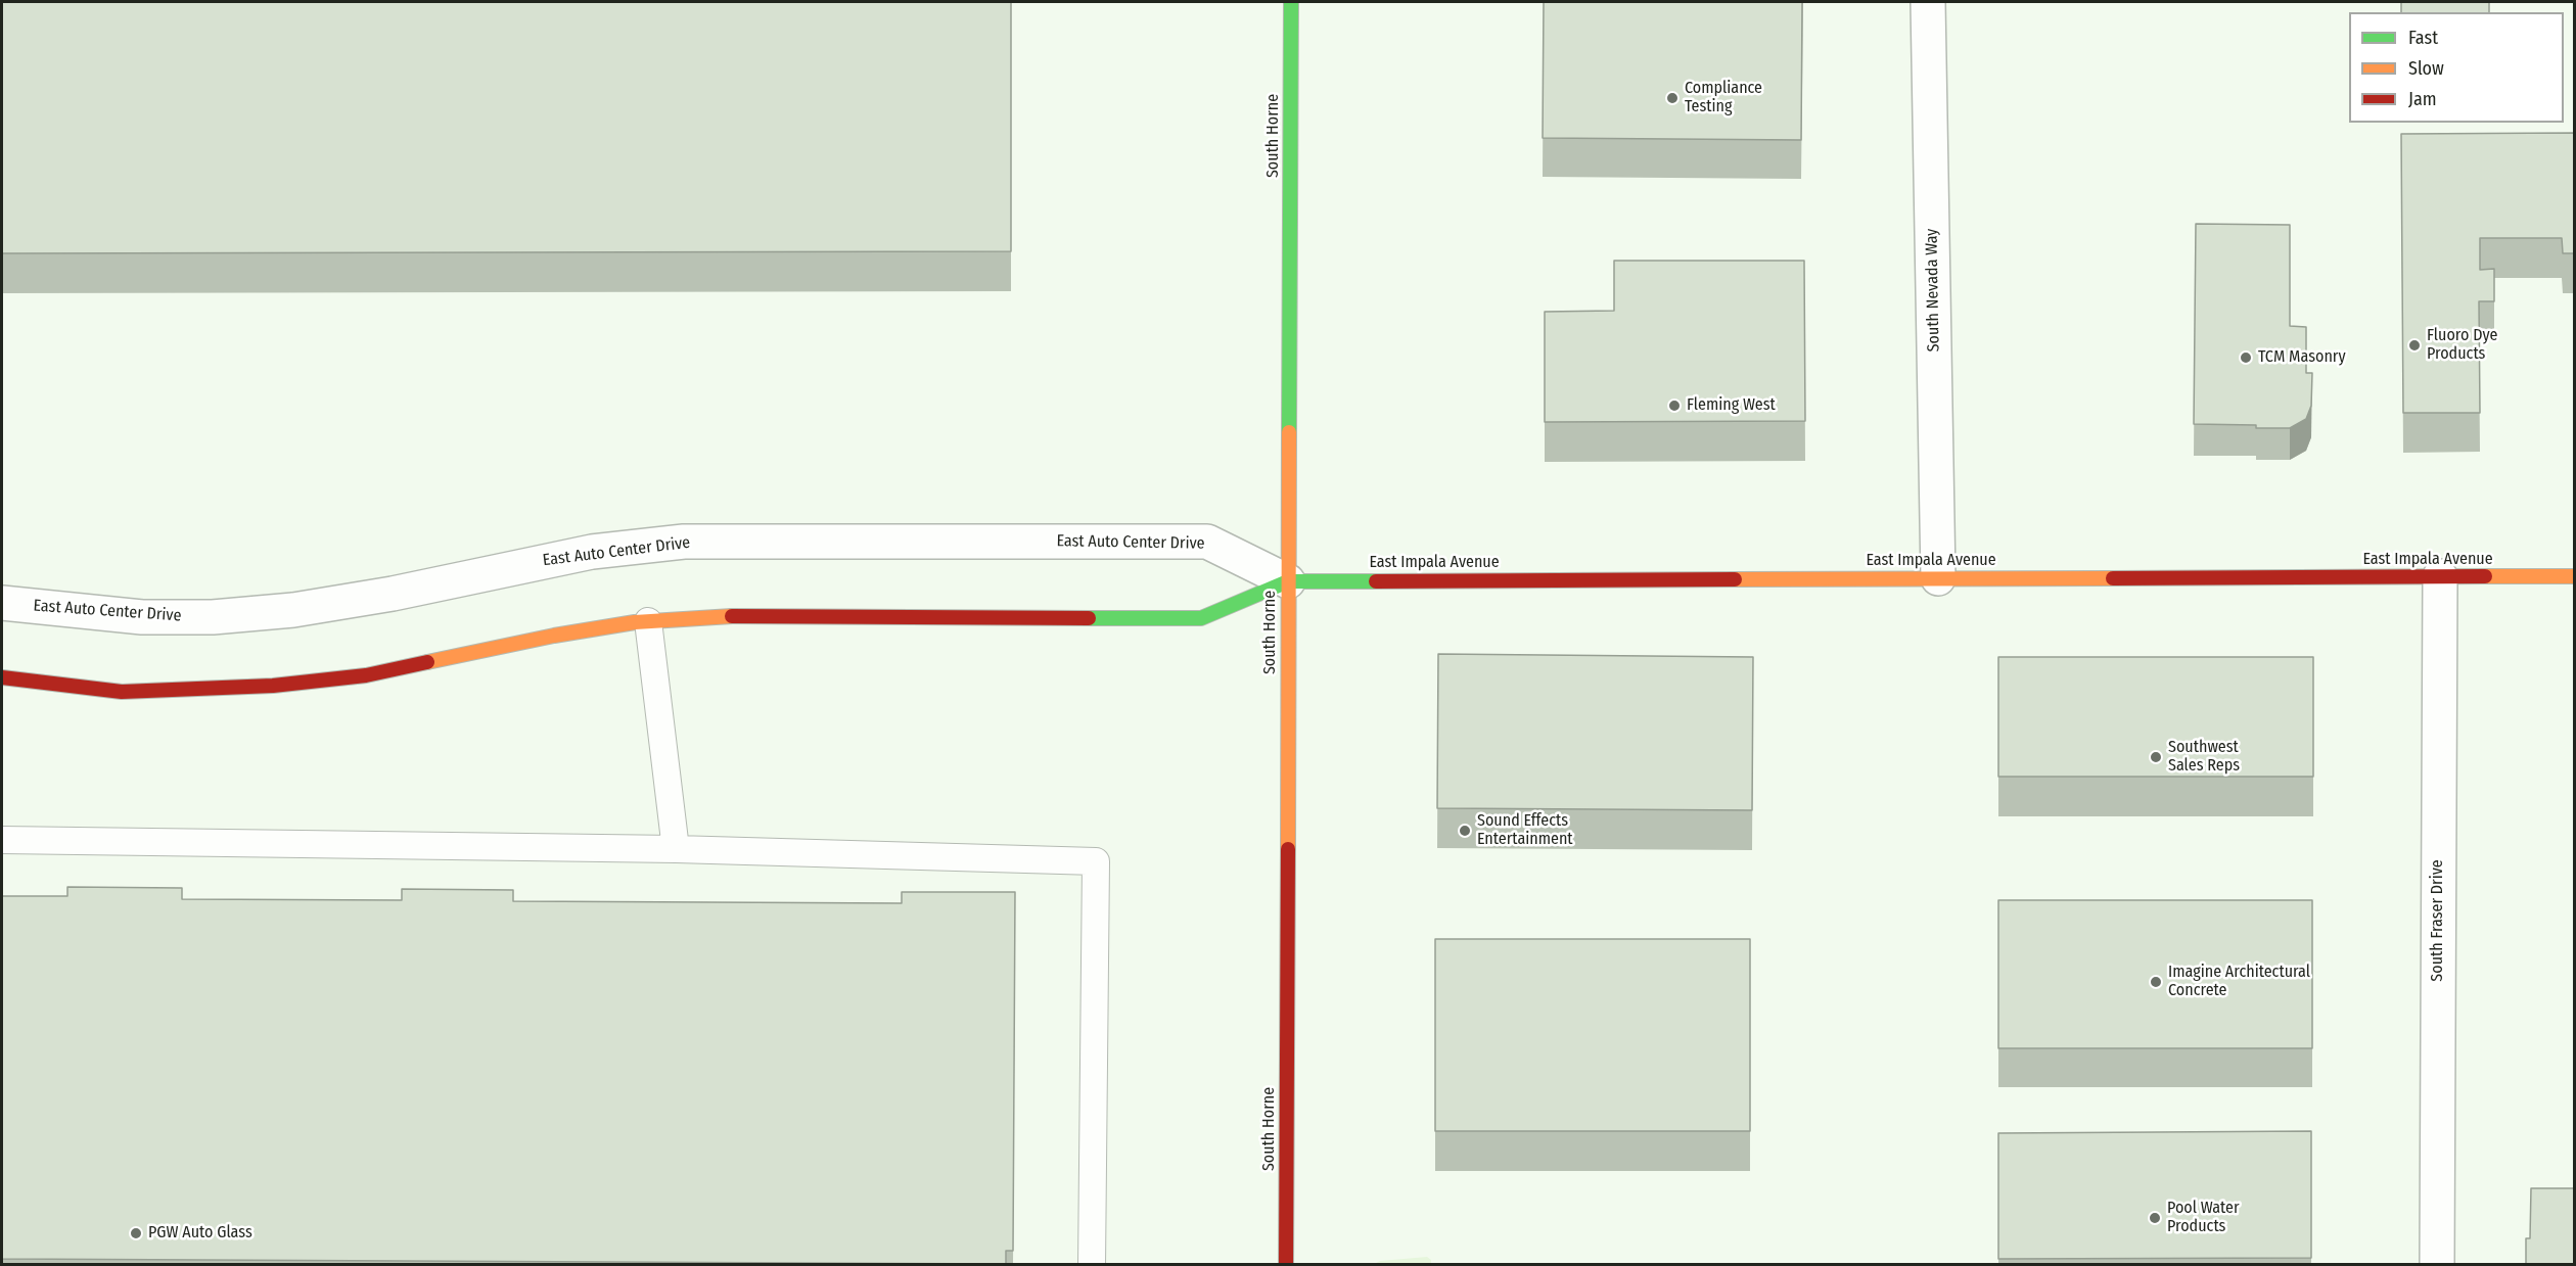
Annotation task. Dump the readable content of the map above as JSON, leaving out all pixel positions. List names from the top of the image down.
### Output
{
  "streets": {
    "street": [
      "South Horne",
      "South Nevada Way",
      "East Auto Center Drive",
      "East Impala Avenue",
      "South Fraser Drive"
    ]
  },
  "crossings": [
    ["South Horne", "East Auto Center Drive"],
    ["South Horne", "East Impala Avenue"],
    ["South Nevada Way", "East Impala Avenue"],
    ["East Auto Center Drive", "East Impala Avenue"],
    ["East Impala Avenue", "South Fraser Drive"]
  ],
  "places": [
    "Compliance Testing",
    "Fluoro Dye Products",
    "TCM Masonry",
    "Fleming West",
    "Southwest Sales Reps",
    "Sound Effects Entertainment",
    "Imagine Architectural Concrete",
    "Pool Water Products",
    "PGW Auto Glass"
  ],
  "legend": ["Fast", "Slow", "Jam"]
}
